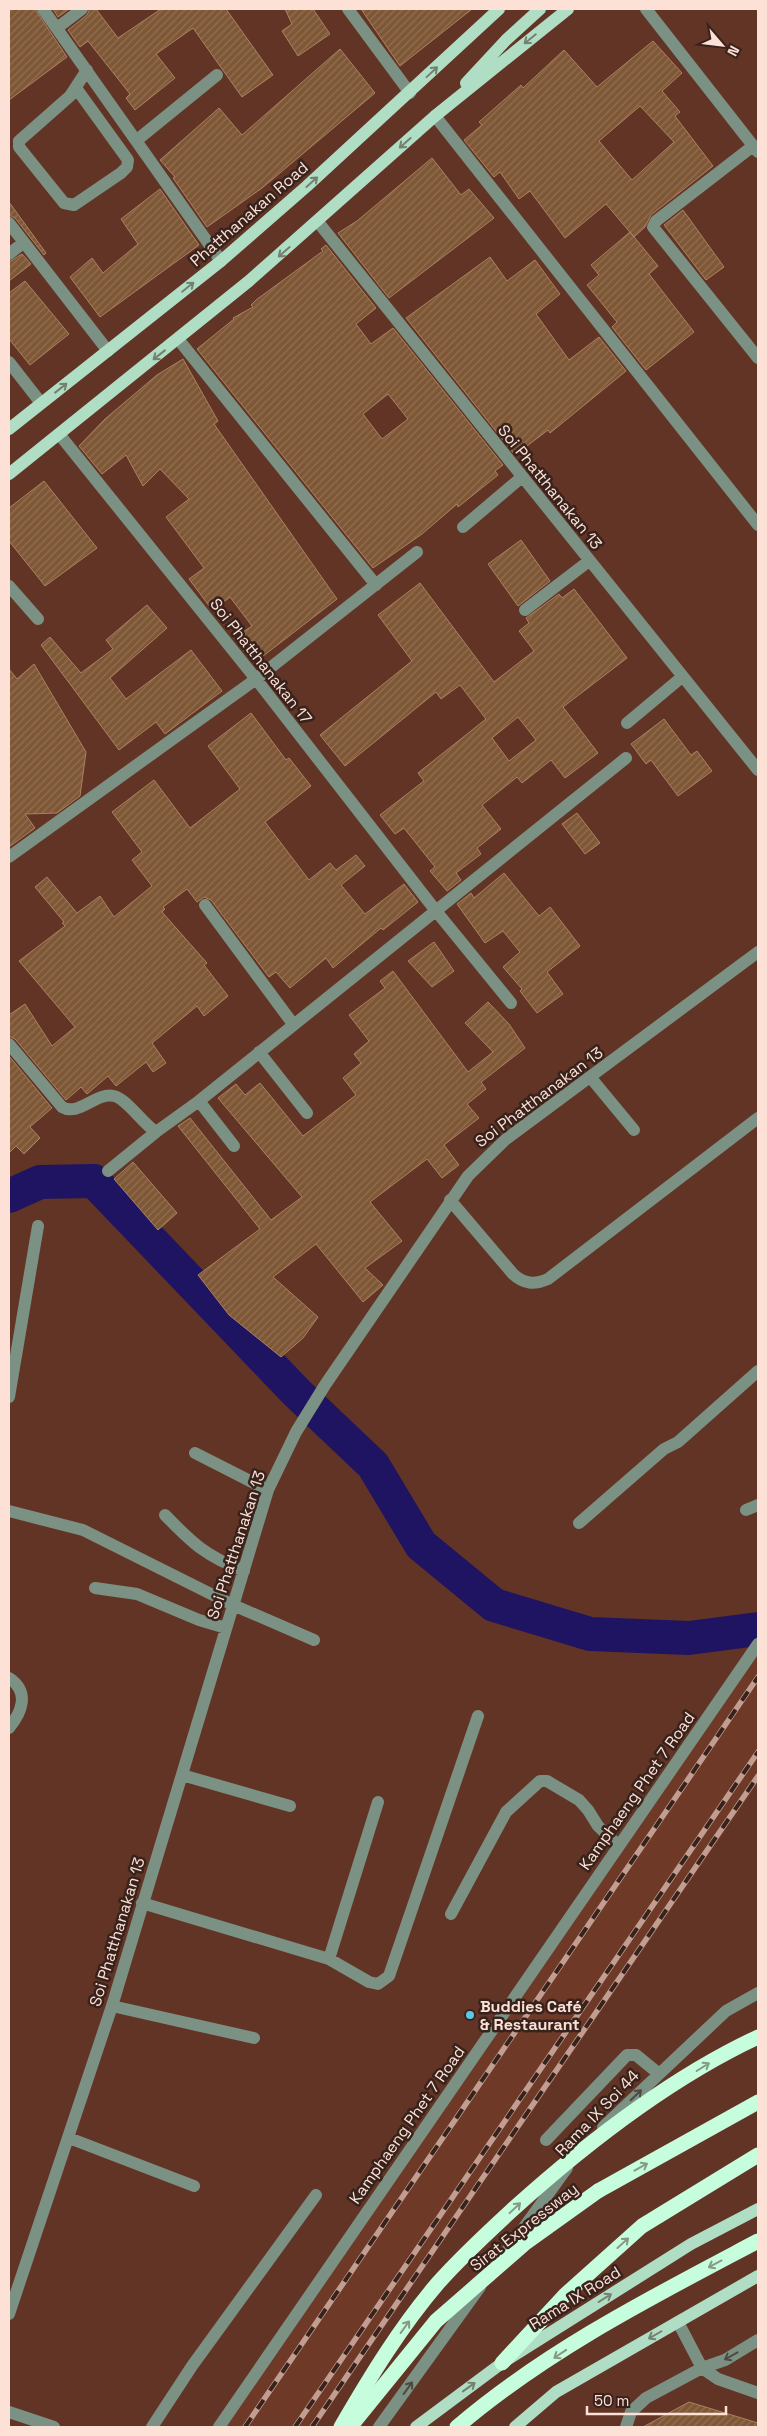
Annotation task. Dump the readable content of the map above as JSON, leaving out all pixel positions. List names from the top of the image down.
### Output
{
  "streets": {
    "highway": ["Sirat Expressway"],
    "main road": ["Phatthanakan Road", "Rama IX Road"],
    "street": [
      "Soi Phatthanakan 13",
      "Soi Phatthanakan 17",
      "Kamphaeng Phet 7 Road",
      "Rama IX Soi 44"
    ]
  },
  "one_way": ["Rama IX Soi 44"],
  "places": ["Buddies Café & Restaurant"],
  "scale_bar": "50 m",
  "north": "bottom right"
}
